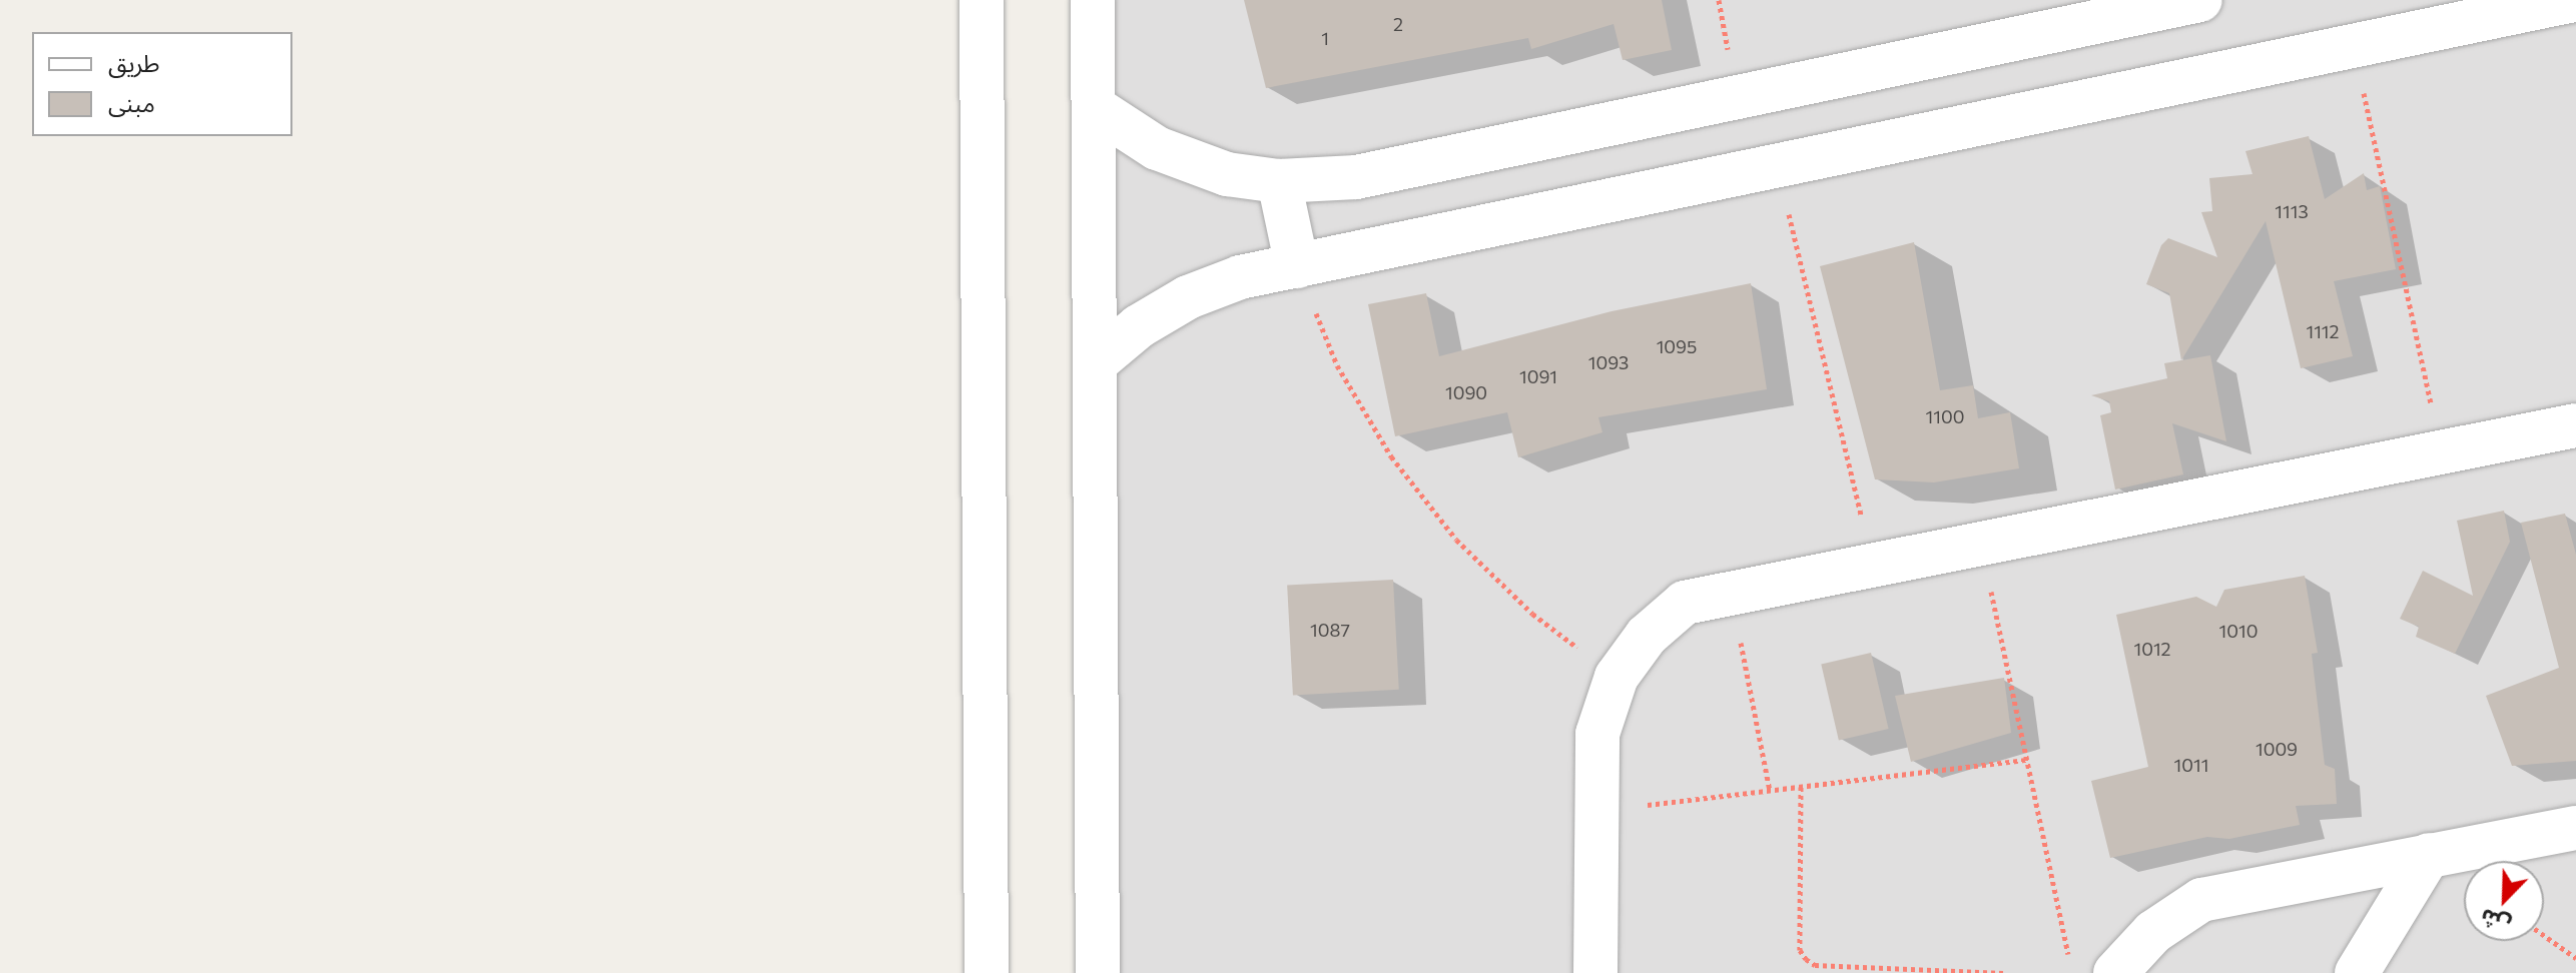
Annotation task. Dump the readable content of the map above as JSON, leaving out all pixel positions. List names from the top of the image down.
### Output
{
  "house_numbers": [
    "2",
    "1",
    "1113",
    "1112",
    "1095",
    "1093",
    "1091",
    "1090",
    "1100",
    "1087",
    "1010",
    "1012",
    "1009",
    "1011"
  ],
  "legend": ["طريق", "مبنى"],
  "north": "bottom left"
}
